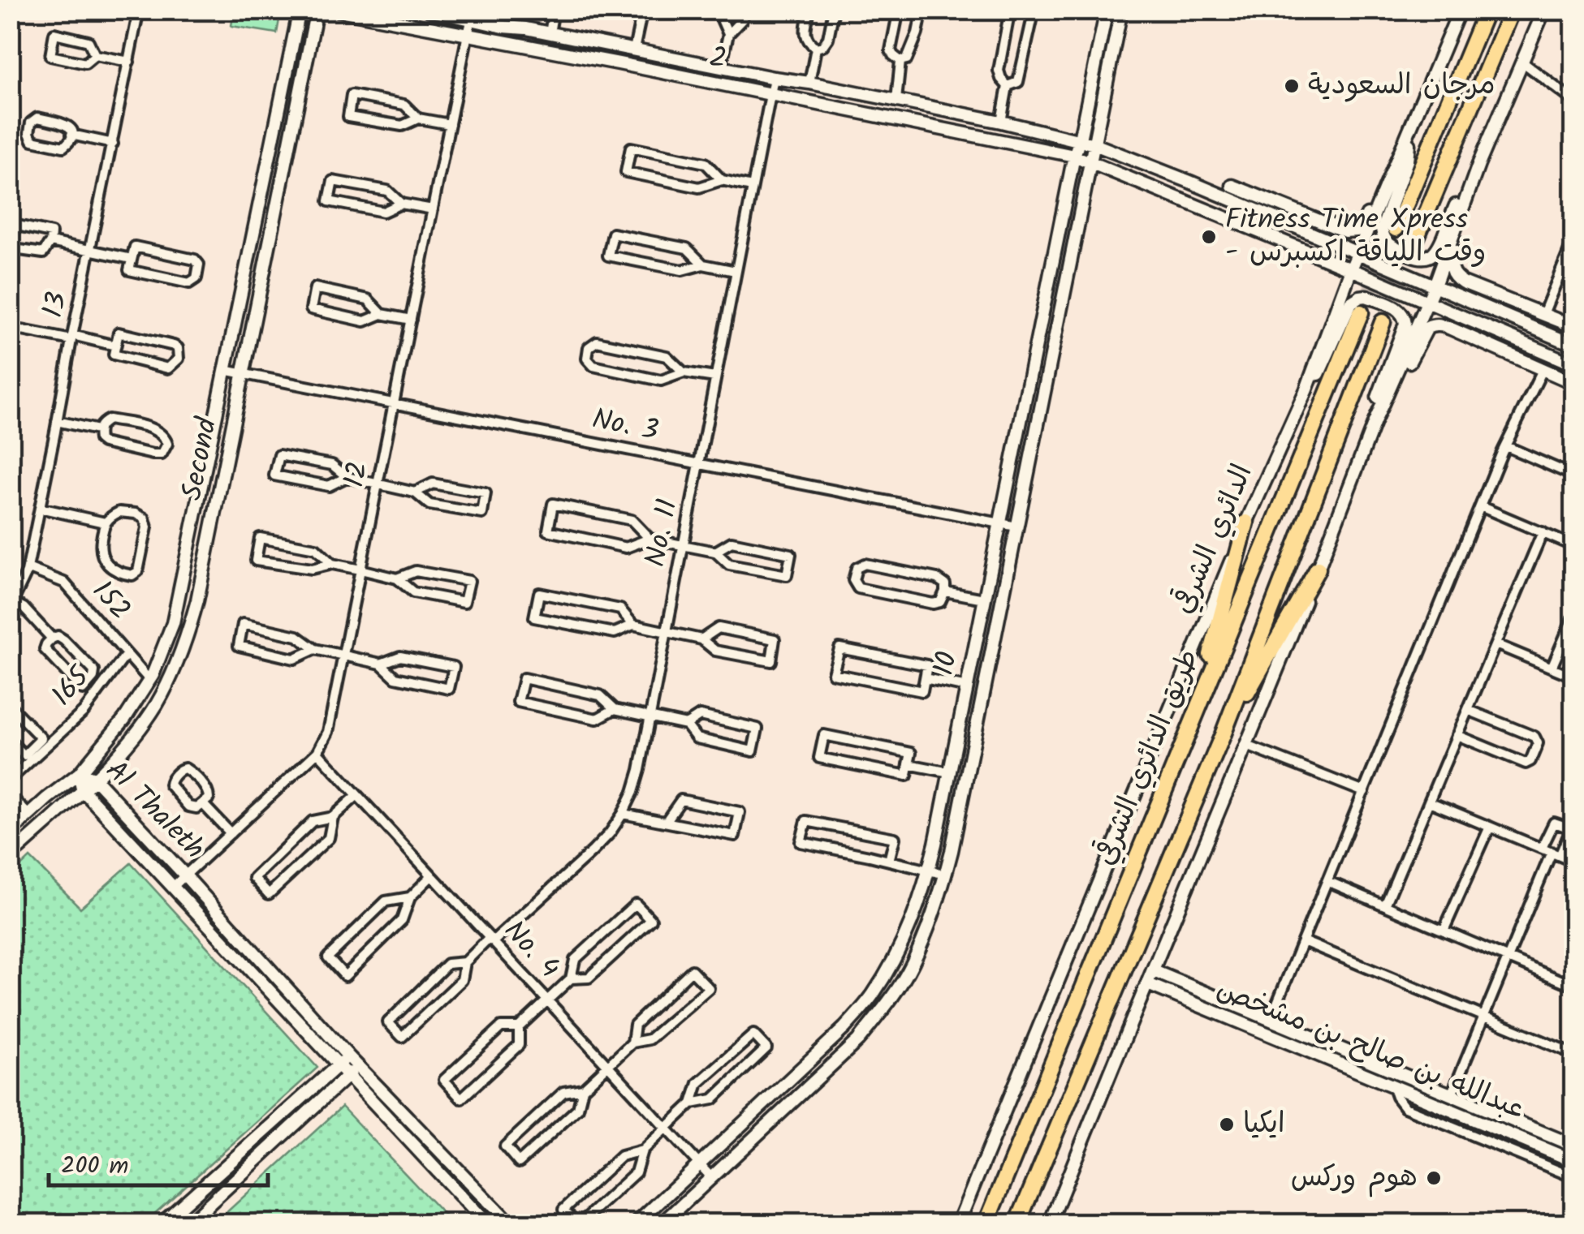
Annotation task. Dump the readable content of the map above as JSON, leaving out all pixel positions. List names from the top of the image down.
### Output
{
  "streets": {
    "highway": ["طريق الدائري الشرقي"],
    "street": [
      "2",
      "13",
      "No. 3",
      "Second",
      "12",
      "No. 11",
      "الدائري الشرقي",
      "152",
      "10",
      "165",
      "Al Thaleth",
      "No. 4",
      "عبدالله بن صالح بن مشخص"
    ]
  },
  "crossings": [
    ["2", "12"],
    ["2", "No. 11"],
    ["2", "الدائري الشرقي"],
    ["2", "10"],
    ["13", "152"],
    ["No. 3", "Second"],
    ["No. 3", "12"],
    ["No. 3", "No. 11"],
    ["No. 3", "10"],
    ["Second", "152"],
    ["Second", "Al Thaleth"],
    ["12", "Al Thaleth"],
    ["12", "No. 4"],
    ["No. 11", "No. 4"],
    ["152", "165"],
    ["10", "No. 4"]
  ],
  "places": [
    "مرجان السعودية",
    "Fitness Time Xpress - وقت اللياقة اكسبرس",
    "ايكيا",
    "هوم وركس"
  ],
  "scale_bar": "200 m"
}
